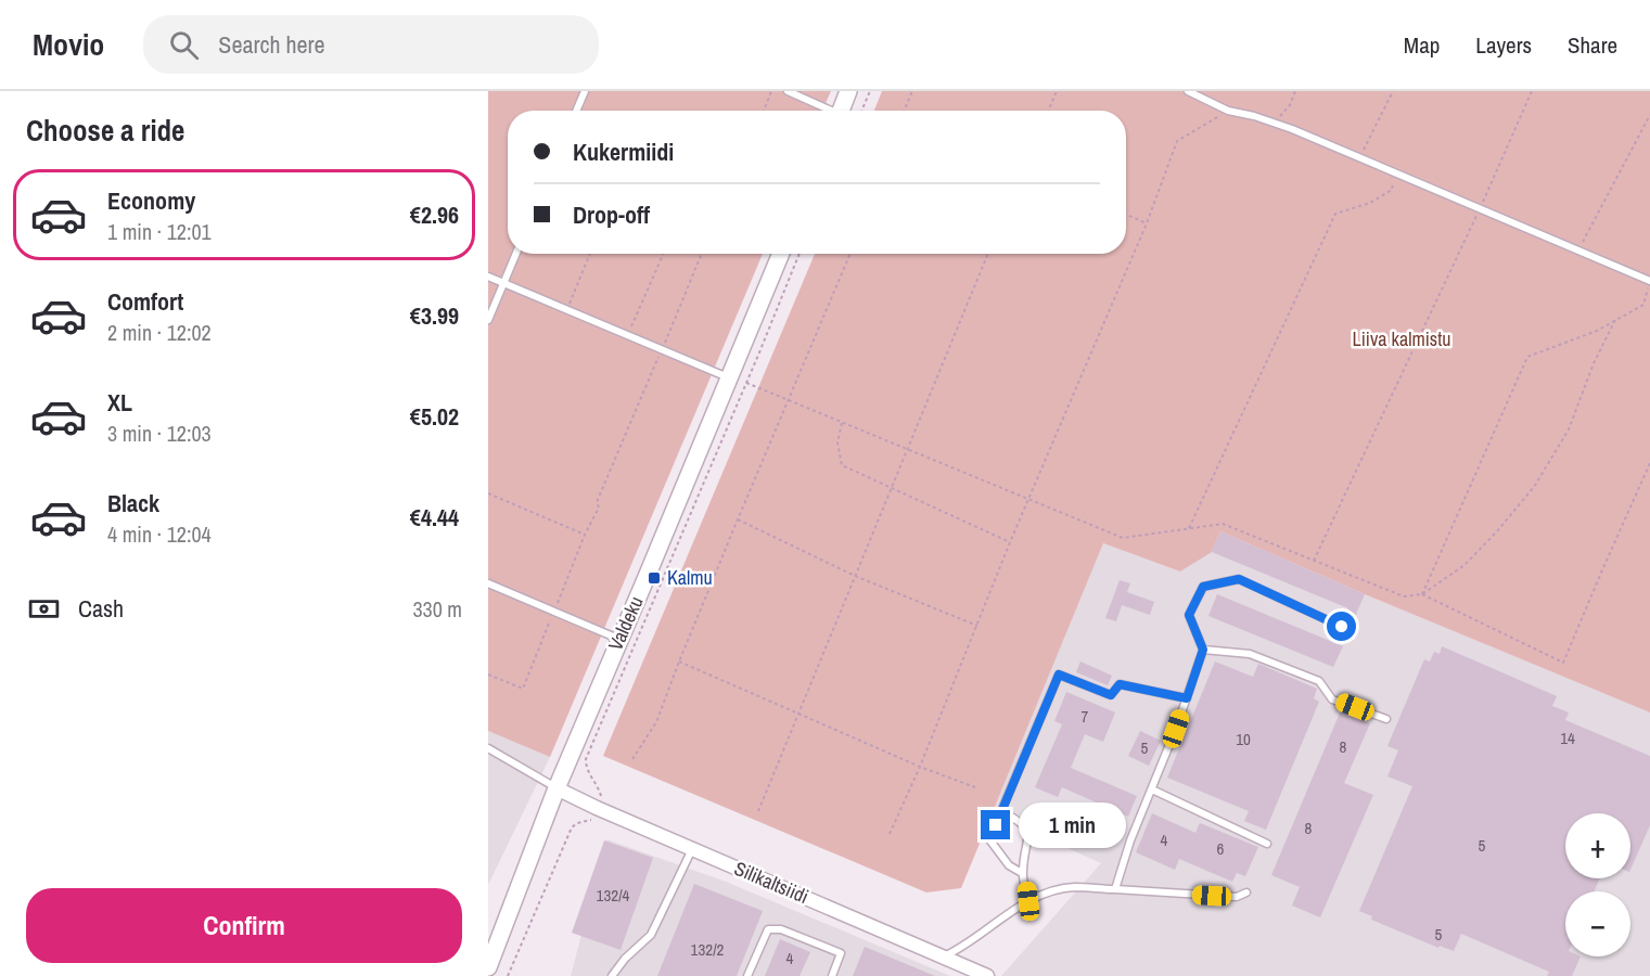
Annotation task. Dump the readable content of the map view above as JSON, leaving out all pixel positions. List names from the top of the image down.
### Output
{
  "streets": {
    "street": ["Valdeku", "Silikaltsiidi"]
  },
  "crossings": [
    ["Valdeku", "Silikaltsiidi"]
  ],
  "parks": ["Liiva kalmistu"],
  "places": {
    "transit": ["Kalmu"]
  },
  "house_numbers": [
    "7",
    "14",
    "10",
    "8",
    "5",
    "8",
    "4",
    "5",
    "6",
    "132/4",
    "5",
    "132/2",
    "4"
  ],
  "page": {
    "header": "Movio",
    "search": "Search here",
    "nav": ["Map", "Layers", "Share"],
    "heading": "Choose a ride",
    "banner": ["Kukermiidi", "Drop-off"],
    "list": [
      {
        "name": "Economy",
        "note": "1 min · 12:01",
        "value": "€2.96"
      },
      {
        "name": "Comfort",
        "note": "2 min · 12:02",
        "value": "€3.99"
      },
      {
        "name": "XL",
        "note": "3 min · 12:03",
        "value": "€5.02"
      },
      {
        "name": "Black",
        "note": "4 min · 12:04",
        "value": "€4.44"
      }
    ],
    "pay": ["Cash", "330 m"],
    "bubble": "1 min",
    "map_buttons": ["+", "−"],
    "buttons": "Confirm"
  }
}
